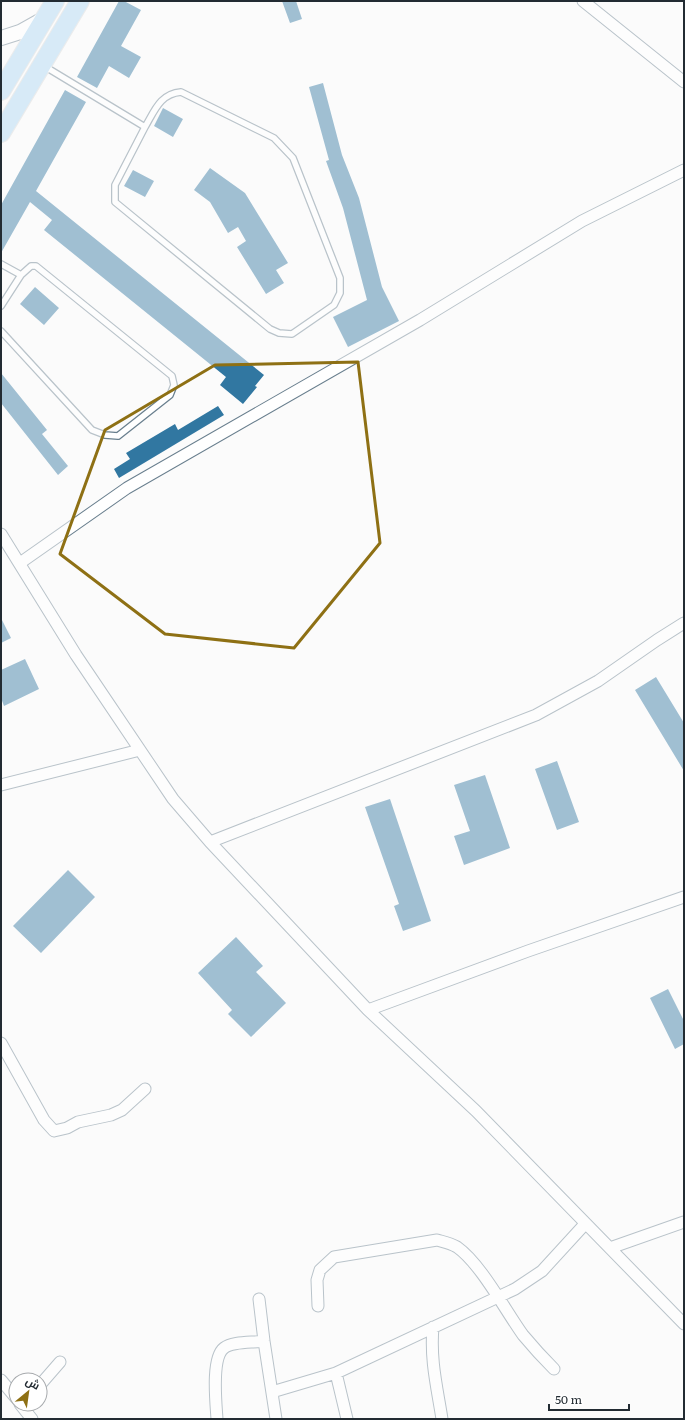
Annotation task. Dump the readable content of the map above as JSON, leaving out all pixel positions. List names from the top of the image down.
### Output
{
  "scale_bar": "50 m",
  "north": "top right"
}
